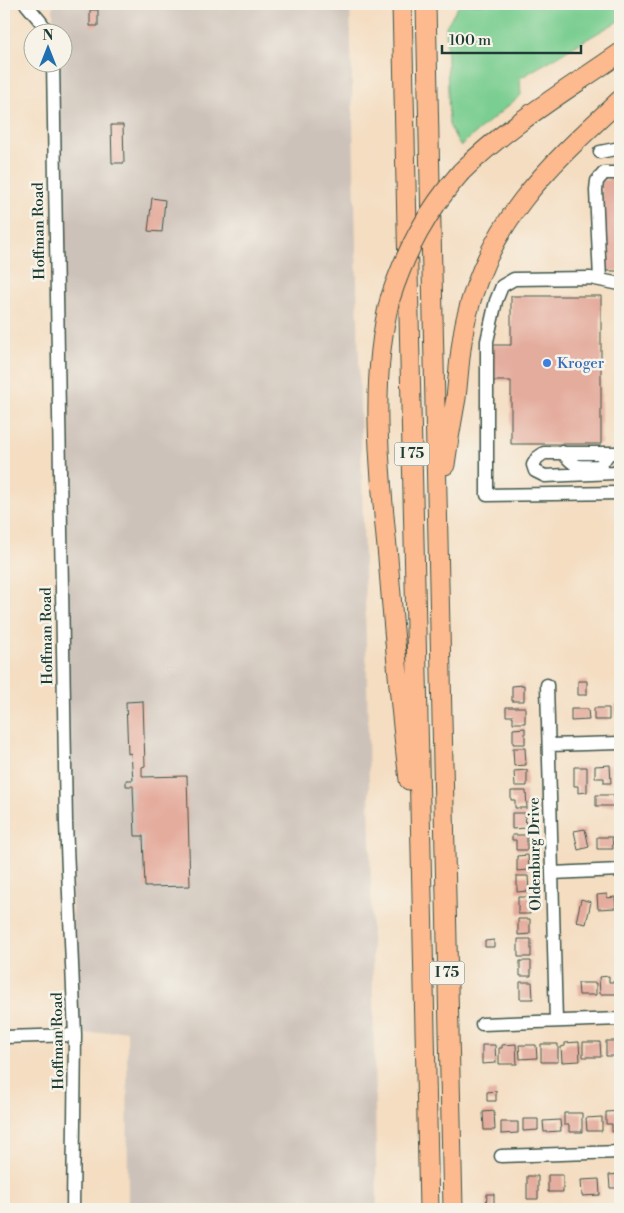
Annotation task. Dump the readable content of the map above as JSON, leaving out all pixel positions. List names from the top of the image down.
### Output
{
  "streets": {
    "highway": ["I 75"],
    "street": ["Hoffman Road", "Oldenburg Drive"]
  },
  "places": ["Kroger"],
  "scale_bar": "100 m",
  "north": "top"
}
